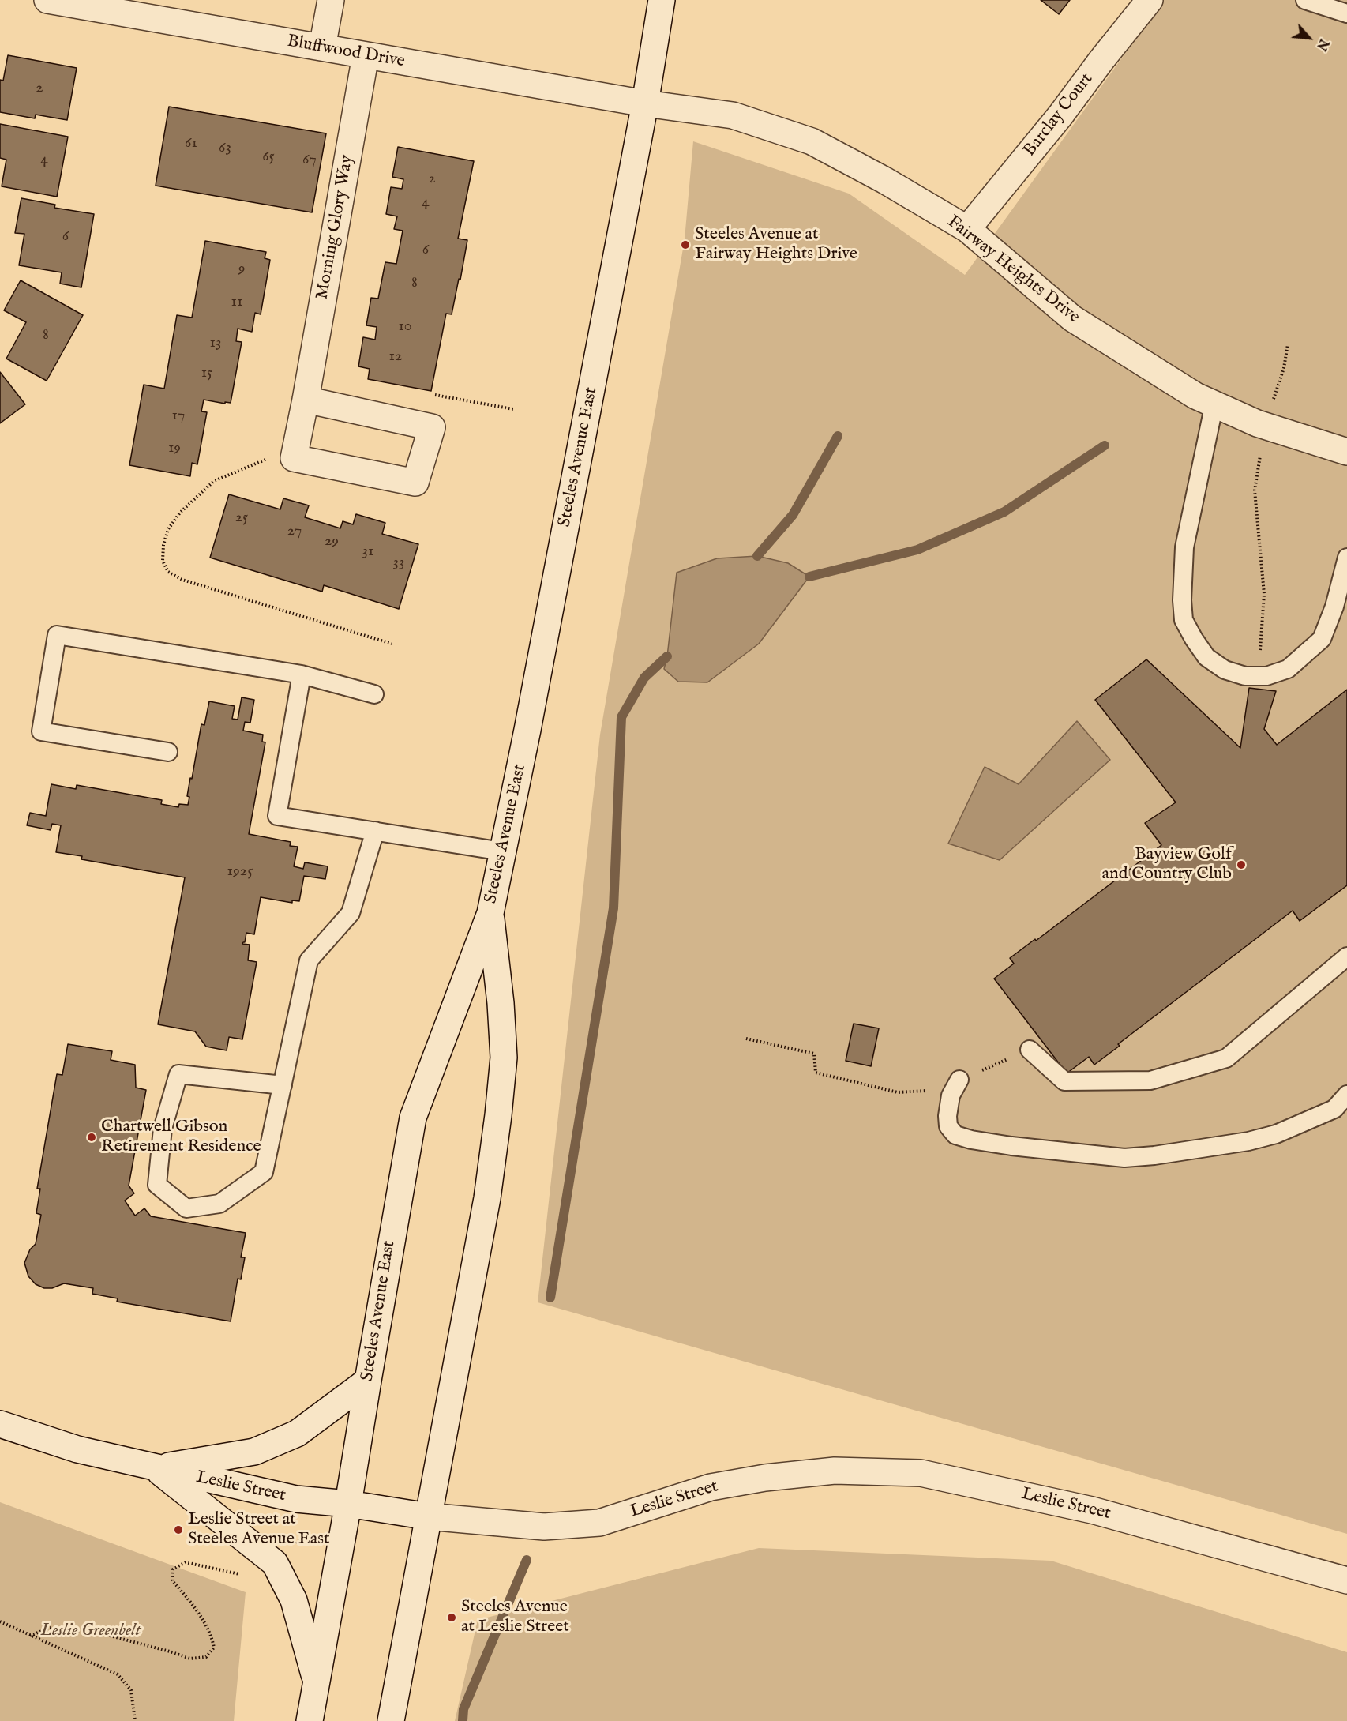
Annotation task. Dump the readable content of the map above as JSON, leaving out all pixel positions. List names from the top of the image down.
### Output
{
  "streets": {
    "main road": [
      "Bluffwood Drive",
      "Barclay Court",
      "Morning Glory Way",
      "Fairway Heights Drive",
      "Steeles Avenue East",
      "Leslie Street"
    ]
  },
  "crossings": [
    ["Bluffwood Drive", "Morning Glory Way"],
    ["Bluffwood Drive", "Fairway Heights Drive"],
    ["Bluffwood Drive", "Steeles Avenue East"],
    ["Barclay Court", "Fairway Heights Drive"],
    ["Fairway Heights Drive", "Steeles Avenue East"],
    ["Steeles Avenue East", "Leslie Street"]
  ],
  "parks": ["Leslie Greenbelt"],
  "places": [
    "Steeles Avenue at Fairway Heights Drive",
    "Bayview Golf and Country Club",
    "Chartwell Gibson Retirement Residence",
    "Leslie Street at Steeles Avenue East",
    "Steeles Avenue at Leslie Street"
  ],
  "house_numbers": [
    "2",
    "61",
    "63",
    "65",
    "4",
    "67",
    "2",
    "4",
    "6",
    "6",
    "9",
    "8",
    "11",
    "10",
    "8",
    "13",
    "12",
    "15",
    "17",
    "19",
    "25",
    "27",
    "29",
    "31",
    "33",
    "1925"
  ],
  "north": "bottom right"
}
